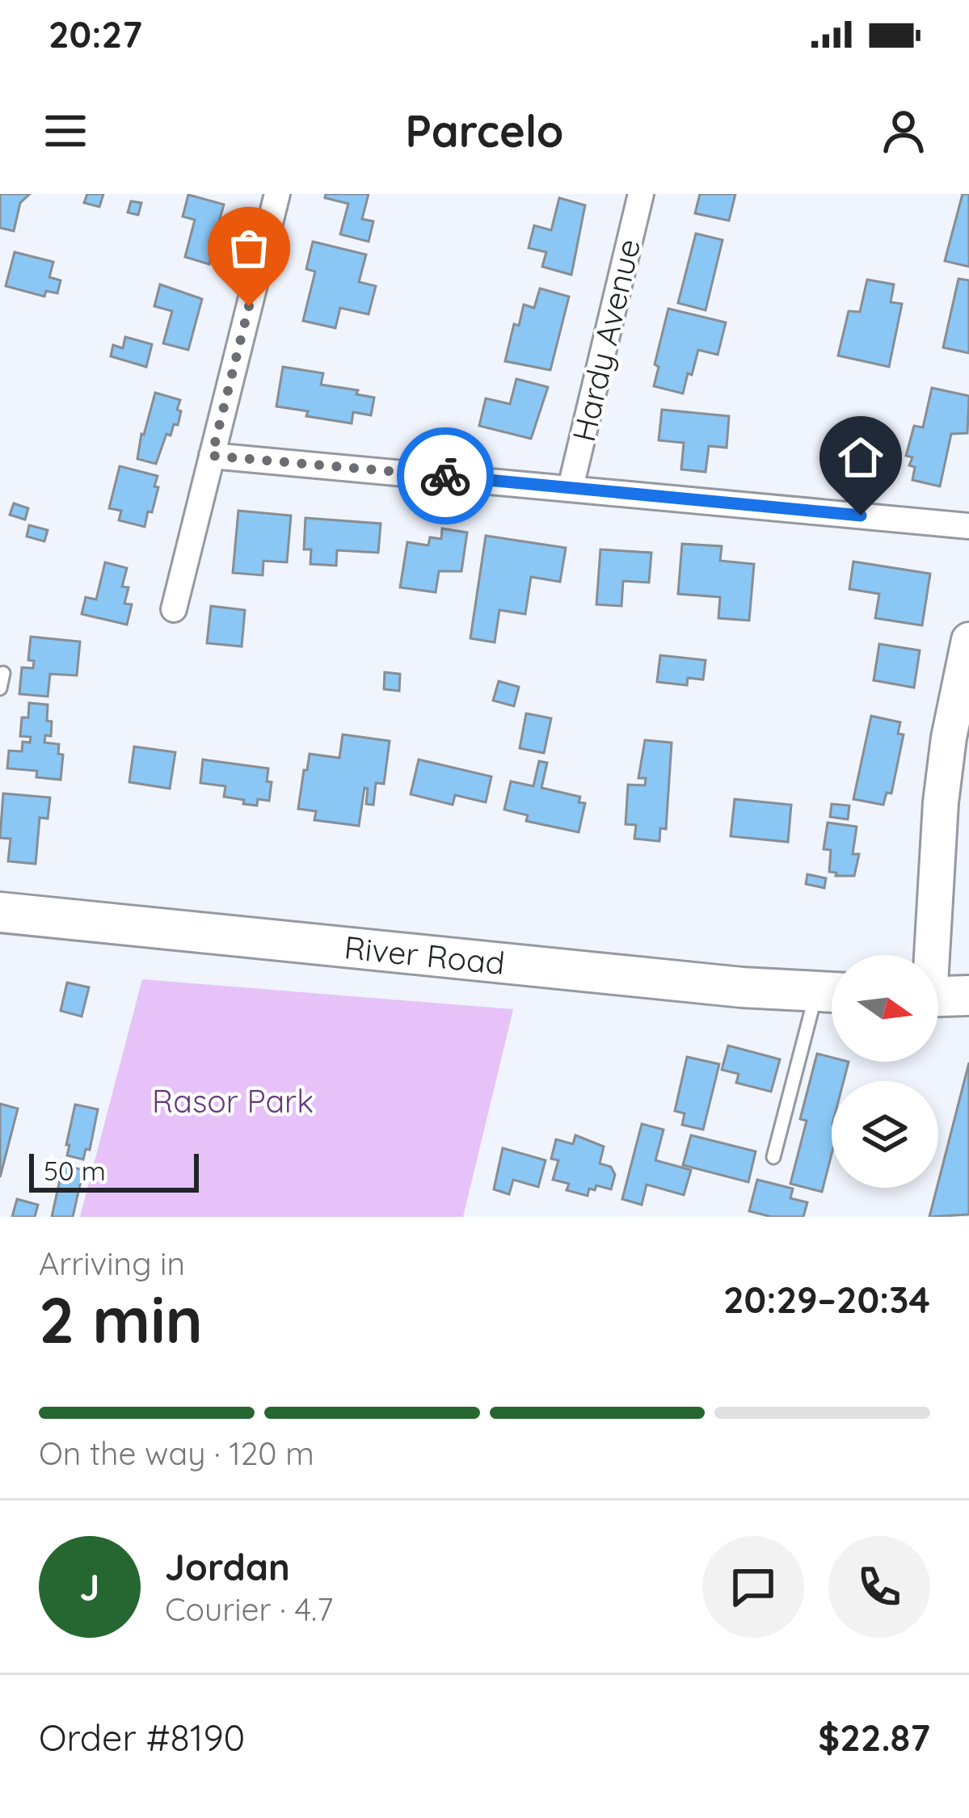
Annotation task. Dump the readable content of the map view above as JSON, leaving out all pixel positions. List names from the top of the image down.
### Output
{
  "streets": {
    "main road": ["River Road"],
    "street": ["Hardy Avenue"]
  },
  "parks": ["Rasor Park"],
  "scale_bar": "50 m",
  "north": "right",
  "page": {
    "status": "20:27",
    "header": "Parcelo",
    "scale": "50 m",
    "heading": ["2 min", "Arriving in", "20:29–20:34"],
    "panel": [
      "Jordan",
      "Courier · 4.7",
      "Order #8190",
      "$22.87"
    ],
    "bar": "On the way · 120 m",
    "round": "J"
  }
}
